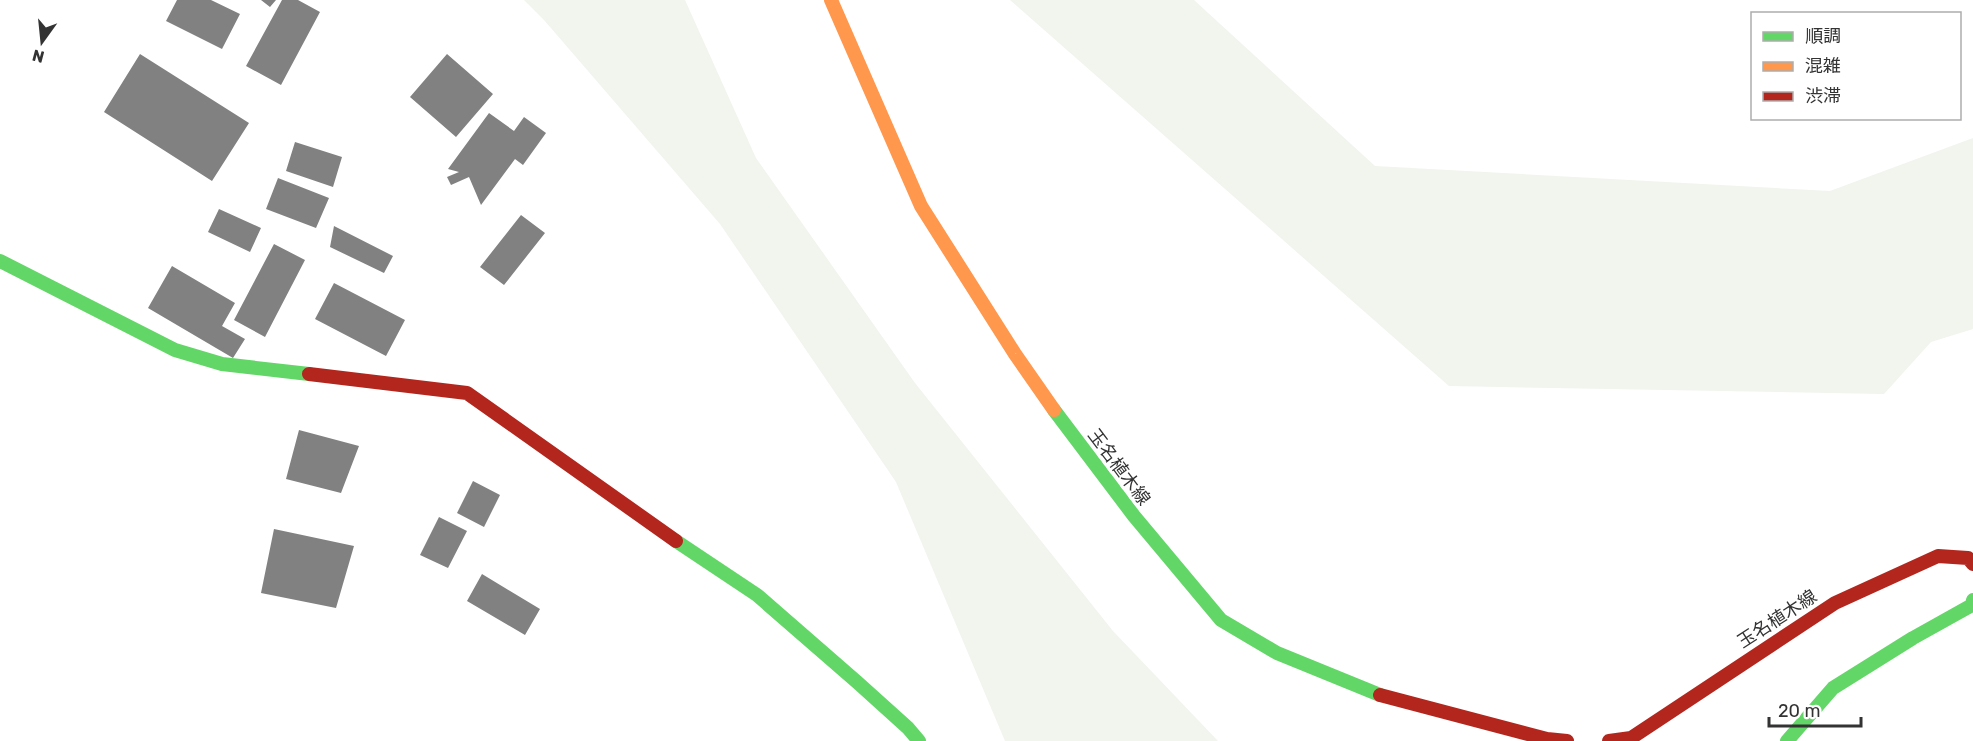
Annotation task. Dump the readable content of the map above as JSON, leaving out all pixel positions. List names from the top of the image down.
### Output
{
  "streets": {
    "main road": ["玉名植木線"]
  },
  "legend": ["順調", "混雑", "渋滞"],
  "scale_bar": "20 m",
  "north": "bottom"
}
